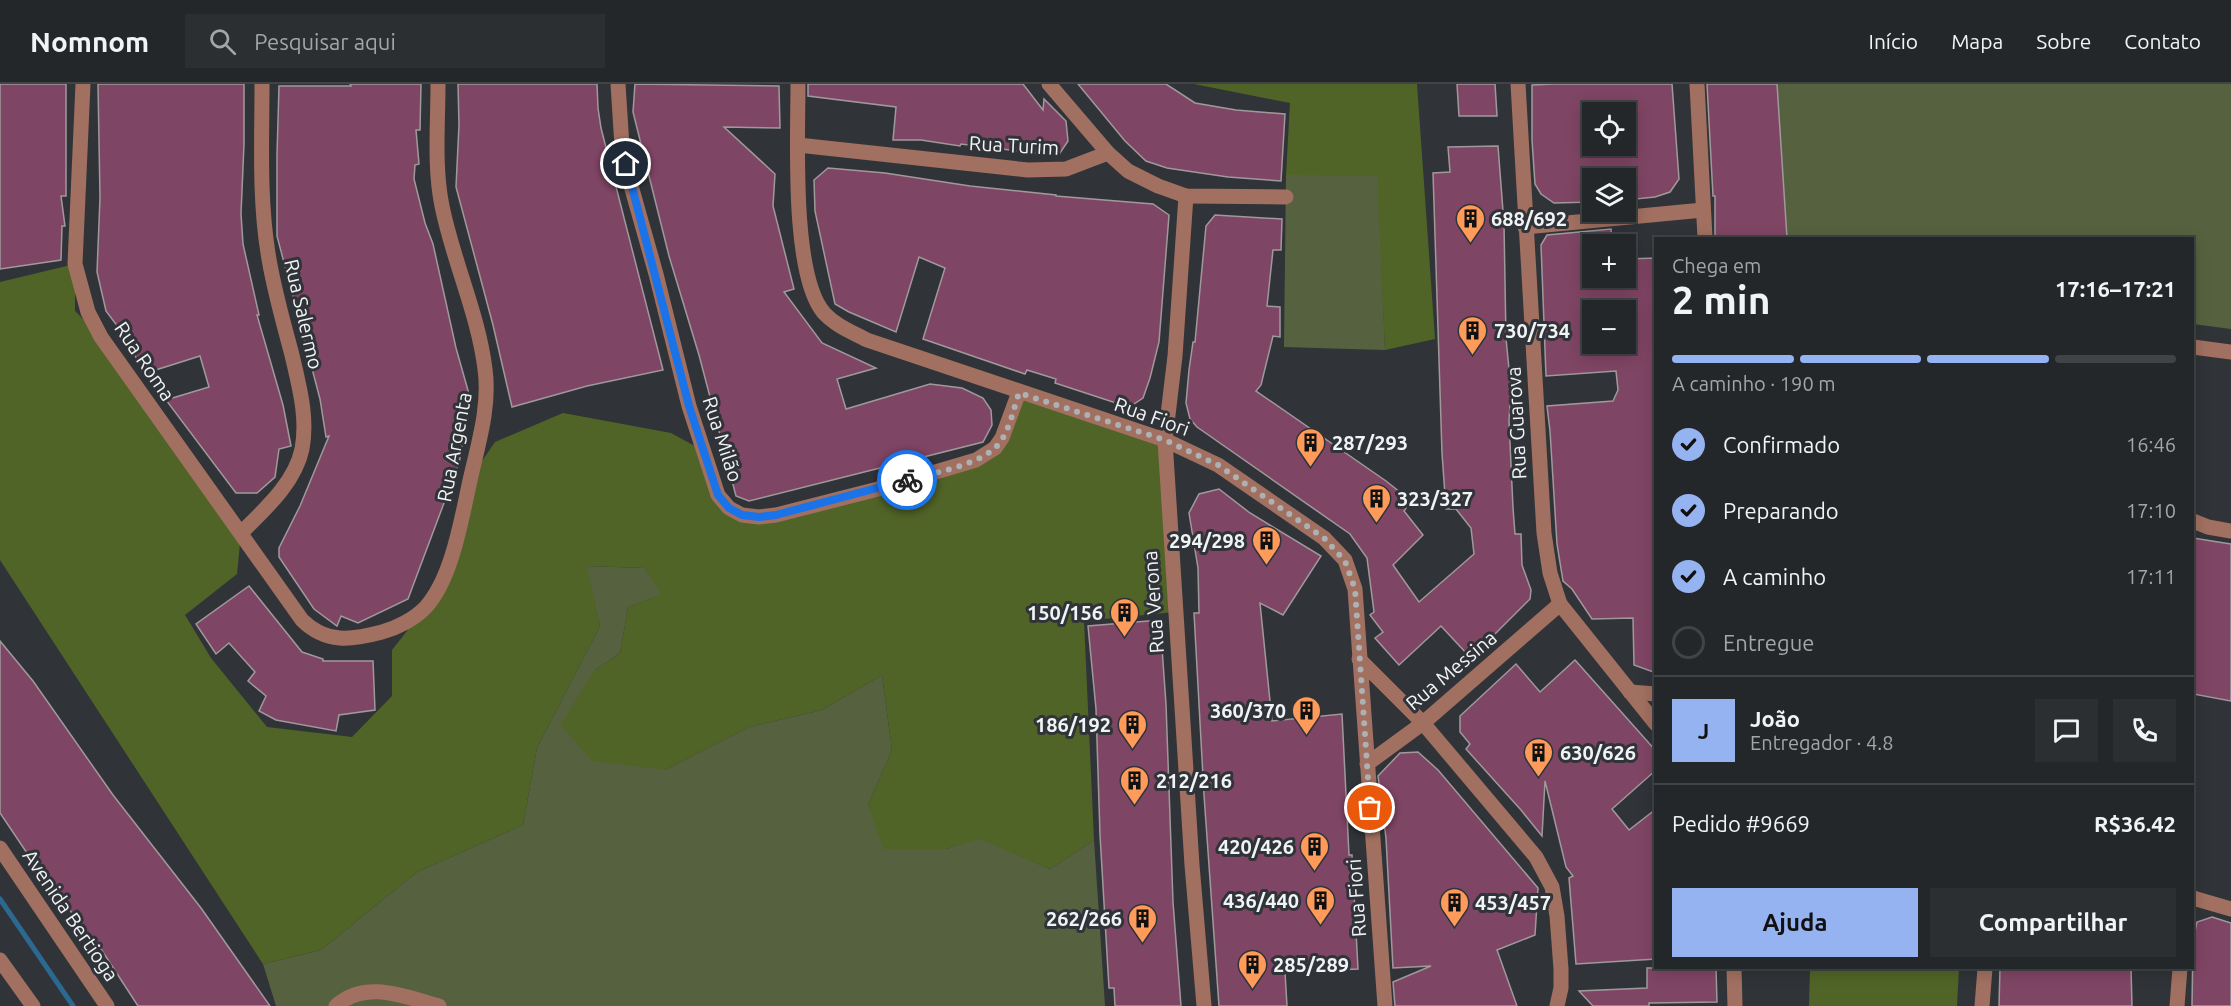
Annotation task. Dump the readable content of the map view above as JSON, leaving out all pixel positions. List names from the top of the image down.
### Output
{
  "streets": {
    "street": [
      "Rua Turim",
      "Rua Salermo",
      "Rua Roma",
      "Rua Fiori",
      "Rua Guarova",
      "Rua Milão",
      "Rua Argenta",
      "Rua Verona",
      "Rua Messina",
      "Avenida Bertioga"
    ]
  },
  "crossings": [
    ["Rua Turim", "Rua Fiori"],
    ["Rua Salermo", "Rua Roma"],
    ["Rua Roma", "Rua Argenta"],
    ["Rua Fiori", "Rua Milão"],
    ["Rua Fiori", "Rua Verona"],
    ["Rua Fiori", "Rua Messina"],
    ["Rua Guarova", "Rua Messina"]
  ],
  "places": {
    "building": [
      "688/692",
      "730/734",
      "287/293",
      "323/327",
      "294/298",
      "150/156",
      "360/370",
      "186/192",
      "630/626",
      "212/216",
      "420/426",
      "436/440",
      "453/457",
      "262/266",
      "285/289"
    ]
  },
  "page": {
    "header": "Nomnom",
    "search": "Pesquisar aqui",
    "nav": [
      "Início",
      "Mapa",
      "Sobre",
      "Contato"
    ],
    "map_buttons": ["+", "−"],
    "heading": ["2 min", "Chega em", "17:16–17:21"],
    "panel": [
      "João",
      "Entregador · 4.8",
      "Pedido #9669",
      "R$36.42"
    ],
    "bar": "A caminho · 190 m",
    "list": [
      ["Confirmado", "16:46"],
      ["Preparando", "17:10"],
      ["A caminho", "17:11"],
      "Entregue"
    ],
    "round": "J",
    "buttons": ["Ajuda", "Compartilhar"]
  }
}
